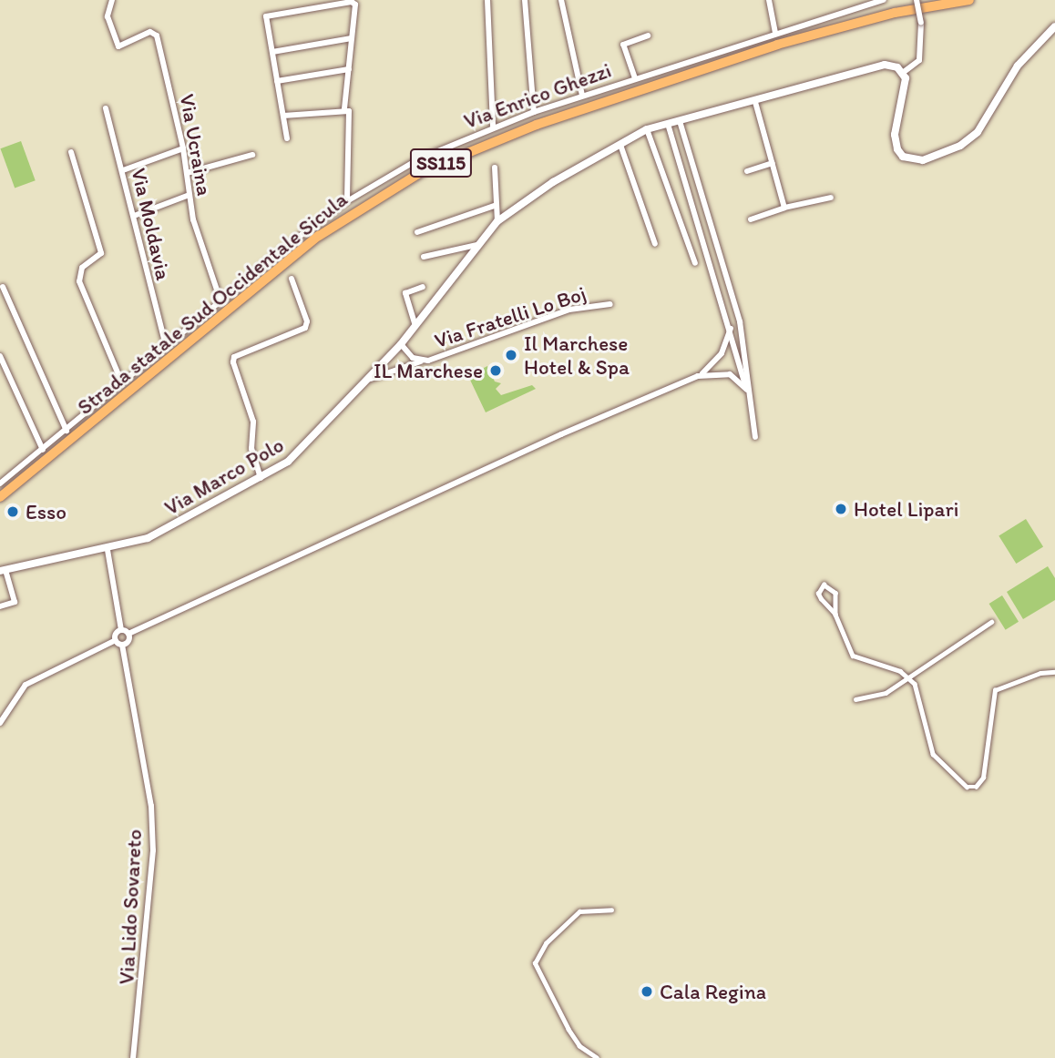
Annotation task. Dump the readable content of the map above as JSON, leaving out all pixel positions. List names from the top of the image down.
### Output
{
  "streets": {
    "main road": ["SS115", "Strada statale Sud Occidentale Sicula"],
    "street": [
      "Via Enrico Ghezzi",
      "Via Ucraina",
      "Via Moldavia",
      "Via Fratelli Lo Boj",
      "Via Marco Polo",
      "Via Lido Sovareto"
    ]
  },
  "crossings": [
    ["Via Enrico Ghezzi", "Via Ucraina"],
    ["Via Enrico Ghezzi", "Via Moldavia"],
    ["Via Fratelli Lo Boj", "Via Marco Polo"]
  ],
  "places": [
    "Il Marchese Hotel & Spa",
    "IL Marchese",
    "Hotel Lipari",
    "Esso",
    "Cala Regina"
  ]
}
